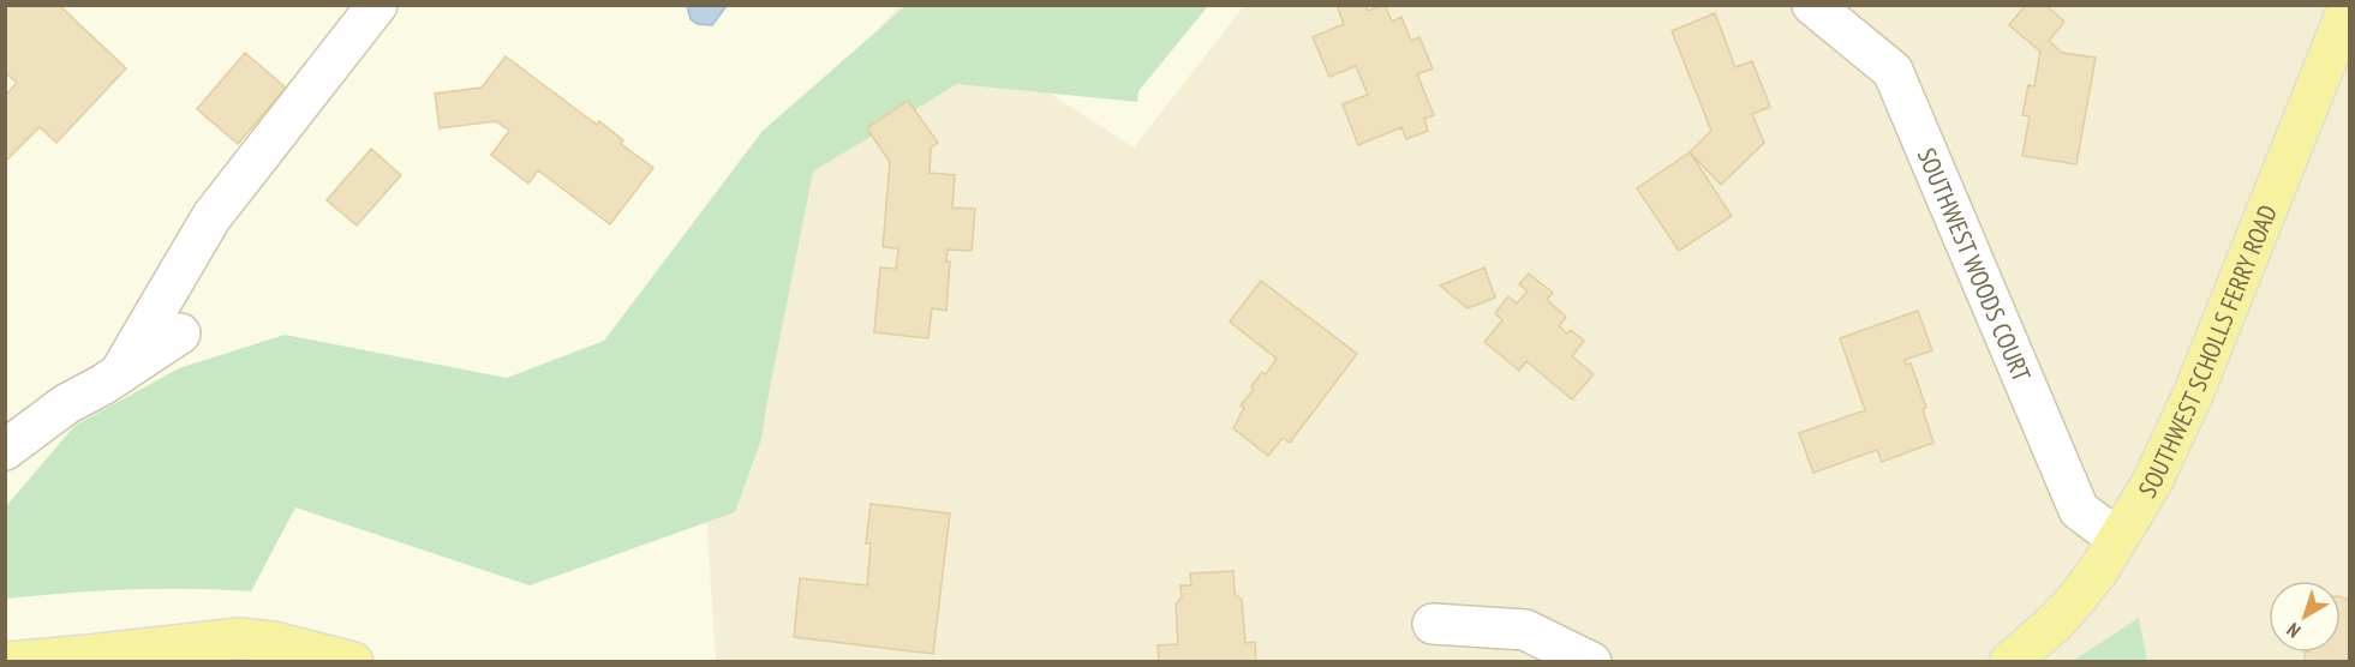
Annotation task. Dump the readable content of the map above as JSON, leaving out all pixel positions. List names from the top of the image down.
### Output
{
  "streets": {
    "main road": ["SOUTHWEST SCHOLLS FERRY ROAD"],
    "street": ["SOUTHWEST WOODS COURT"]
  },
  "crossings": [
    ["SOUTHWEST WOODS COURT", "SOUTHWEST SCHOLLS FERRY ROAD"]
  ],
  "north": "bottom left"
}
